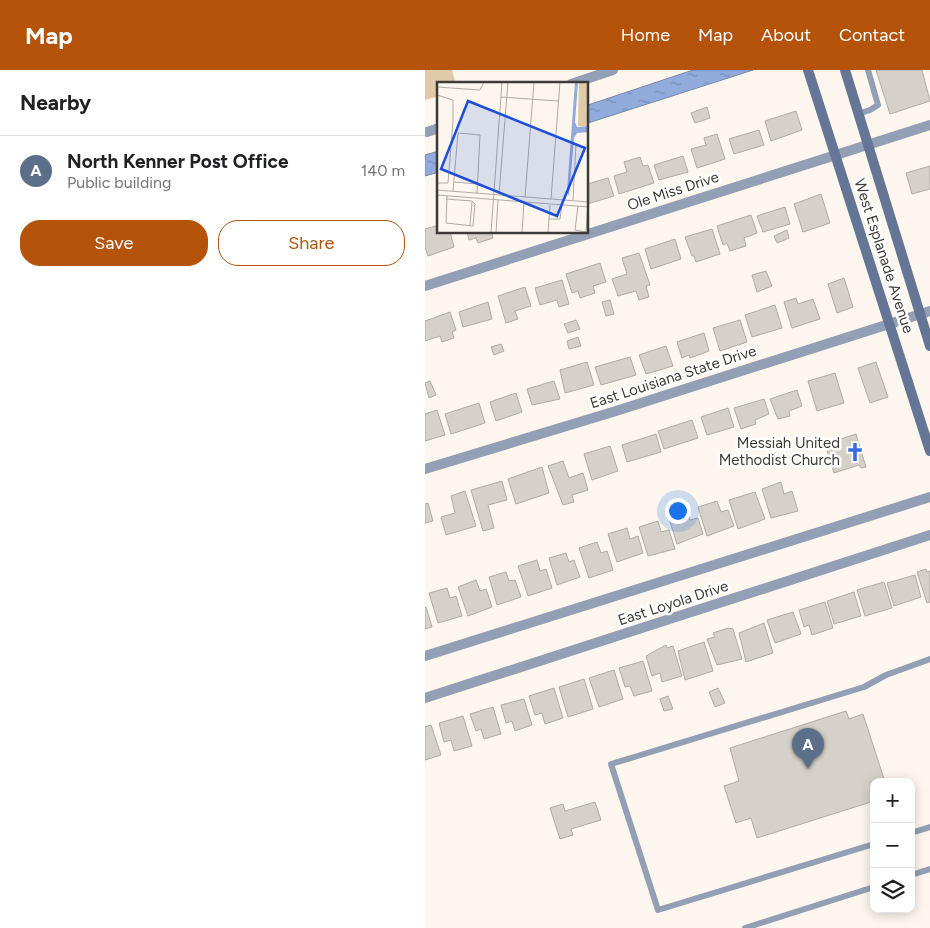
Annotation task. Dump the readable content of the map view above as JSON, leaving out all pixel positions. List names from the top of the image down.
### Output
{
  "streets": {
    "main road": ["West Esplanade Avenue"],
    "street": ["Ole Miss Drive", "East Louisiana State Drive", "East Loyola Drive"]
  },
  "crossings": [
    ["Ole Miss Drive", "West Esplanade Avenue"],
    ["West Esplanade Avenue", "East Louisiana State Drive"]
  ],
  "places": {
    "church": ["Messiah United Methodist Church"]
  },
  "page": {
    "header": "Map",
    "nav": [
      "Home",
      "Map",
      "About",
      "Contact"
    ],
    "heading": "Nearby",
    "list": [
      {
        "mark": "A",
        "name": "North Kenner Post Office",
        "note": "Public building",
        "value": "140 m"
      }
    ],
    "buttons": ["Save", "Share"],
    "pins": "A",
    "map_buttons": ["+", "−"]
  }
}
